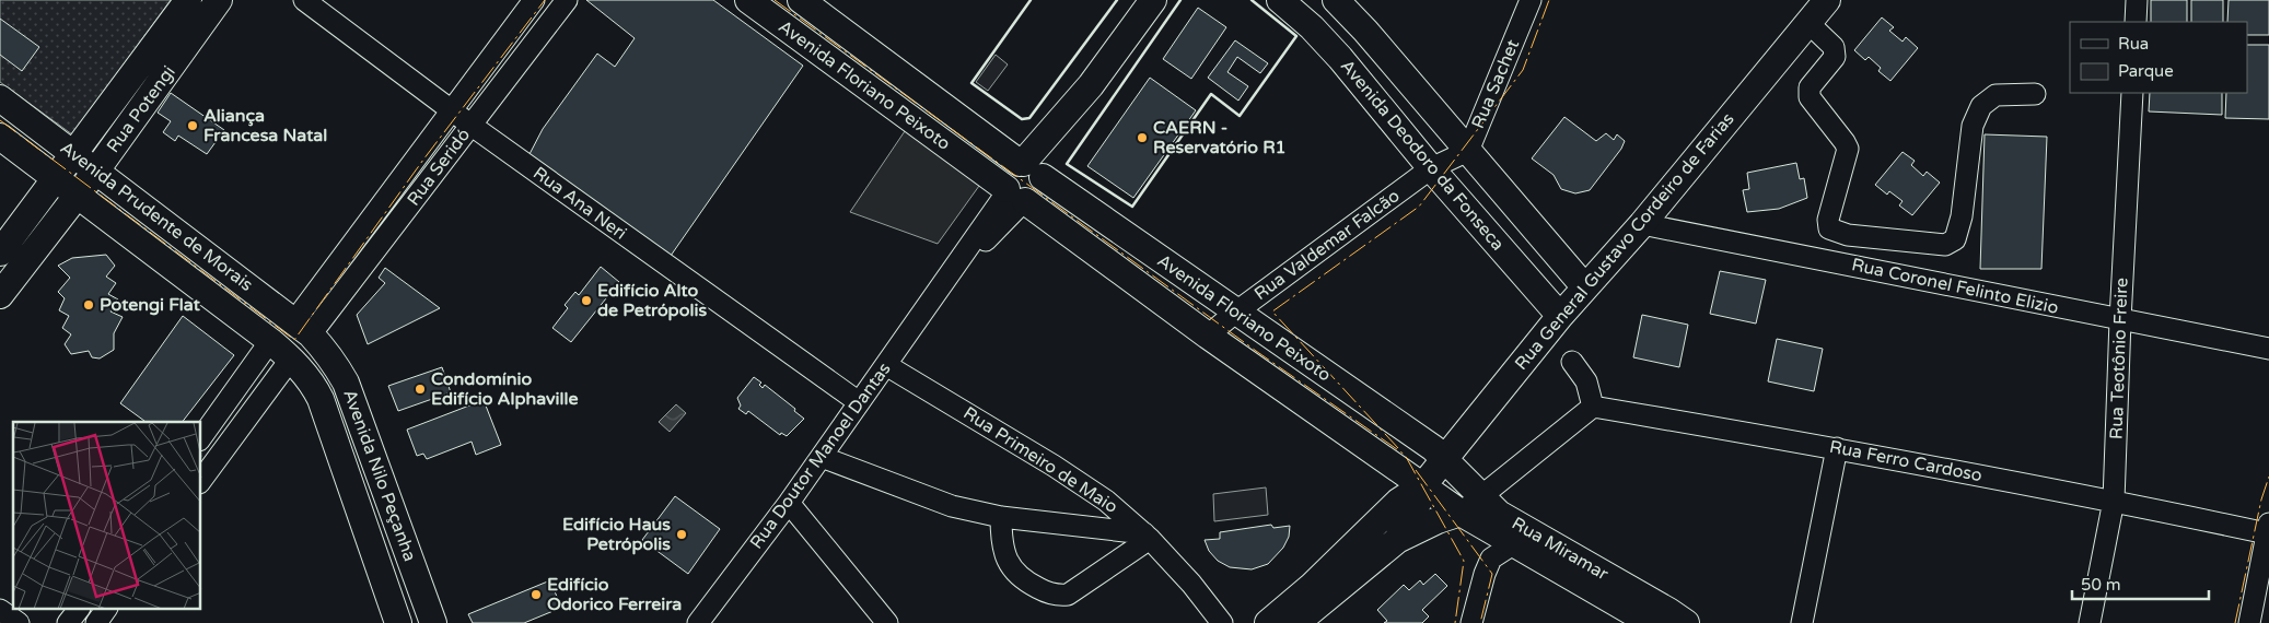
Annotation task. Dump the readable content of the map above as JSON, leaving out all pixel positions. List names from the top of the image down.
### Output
{
  "streets": {
    "main road": [
      "Avenida Floriano Peixoto",
      "Rua Potengi",
      "Avenida Deodoro da Fonseca",
      "Avenida Prudente de Morais",
      "Rua General Gustavo Cordeiro de Farias",
      "Avenida Nilo Peçanha",
      "Rua Miramar"
    ],
    "street": [
      "Rua Sachet",
      "Rua Seridó",
      "Rua Ana Neri",
      "Rua Valdemar Falcão",
      "Rua Coronel Felinto Elizio",
      "Rua Teotônio Freire",
      "Rua Doutor Manoel Dantas",
      "Rua Primeiro de Maio",
      "Rua Ferro Cardoso"
    ]
  },
  "crossings": [
    ["Rua Sachet", "Avenida Deodoro da Fonseca"],
    ["Rua Sachet", "Rua Valdemar Falcão"],
    ["Avenida Floriano Peixoto", "Rua General Gustavo Cordeiro de Farias"],
    ["Avenida Floriano Peixoto", "Rua Valdemar Falcão"],
    ["Avenida Floriano Peixoto", "Rua Doutor Manoel Dantas"],
    ["Avenida Floriano Peixoto", "Rua Miramar"],
    ["Rua Potengi", "Avenida Prudente de Morais"],
    ["Avenida Deodoro da Fonseca", "Rua General Gustavo Cordeiro de Farias"],
    ["Avenida Deodoro da Fonseca", "Rua Valdemar Falcão"],
    ["Rua Seridó", "Rua Ana Neri"],
    ["Rua Seridó", "Avenida Prudente de Morais"],
    ["Rua Seridó", "Avenida Nilo Peçanha"],
    ["Rua Ana Neri", "Rua Doutor Manoel Dantas"],
    ["Avenida Prudente de Morais", "Avenida Nilo Peçanha"],
    ["Rua General Gustavo Cordeiro de Farias", "Rua Coronel Felinto Elizio"],
    ["Rua General Gustavo Cordeiro de Farias", "Rua Miramar"],
    ["Rua Coronel Felinto Elizio", "Rua Teotônio Freire"],
    ["Rua Teotônio Freire", "Rua Ferro Cardoso"],
    ["Rua Doutor Manoel Dantas", "Rua Primeiro de Maio"]
  ],
  "places": [
    "Aliança Francesa Natal",
    "CAERN - Reservatório R1",
    "Edifício Alto de Petrópolis",
    "Potengi Flat",
    "Condomínio Edifício Alphaville",
    "Edifício Haus Petrópolis",
    "Edifício Odorico Ferreira"
  ],
  "legend": ["Rua", "Parque"],
  "scale_bar": "50 m"
}
